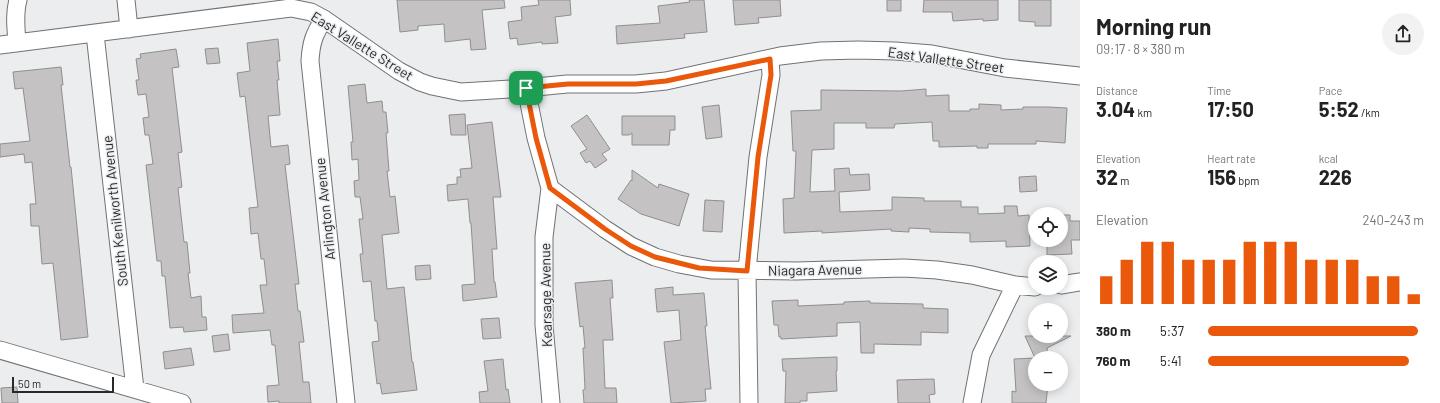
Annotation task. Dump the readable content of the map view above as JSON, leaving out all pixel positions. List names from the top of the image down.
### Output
{
  "streets": {
    "street": [
      "East Vallette Street",
      "Arlington Avenue",
      "South Kenilworth Avenue",
      "Niagara Avenue",
      "Kearsage Avenue"
    ]
  },
  "crossings": [
    ["East Vallette Street", "Arlington Avenue"],
    ["East Vallette Street", "South Kenilworth Avenue"],
    ["Niagara Avenue", "Kearsage Avenue"]
  ],
  "scale_bar": "50 m",
  "page": {
    "heading": ["Morning run", "09:17 · 8 × 380 m"],
    "stats": [
      ["Distance", "3.04 km"],
      ["Time", "17:50"],
      ["Pace", "5:52 /km"],
      ["Elevation", "32 m"],
      ["Heart rate", "156 bpm"],
      ["kcal", "226"]
    ],
    "chart": ["Elevation", "240–243 m"],
    "map_buttons": ["+", "−"],
    "list": [
      {
        "name": "380 m",
        "note": "5:37"
      },
      {
        "name": "760 m",
        "note": "5:41"
      }
    ],
    "scale": "50 m"
  }
}
